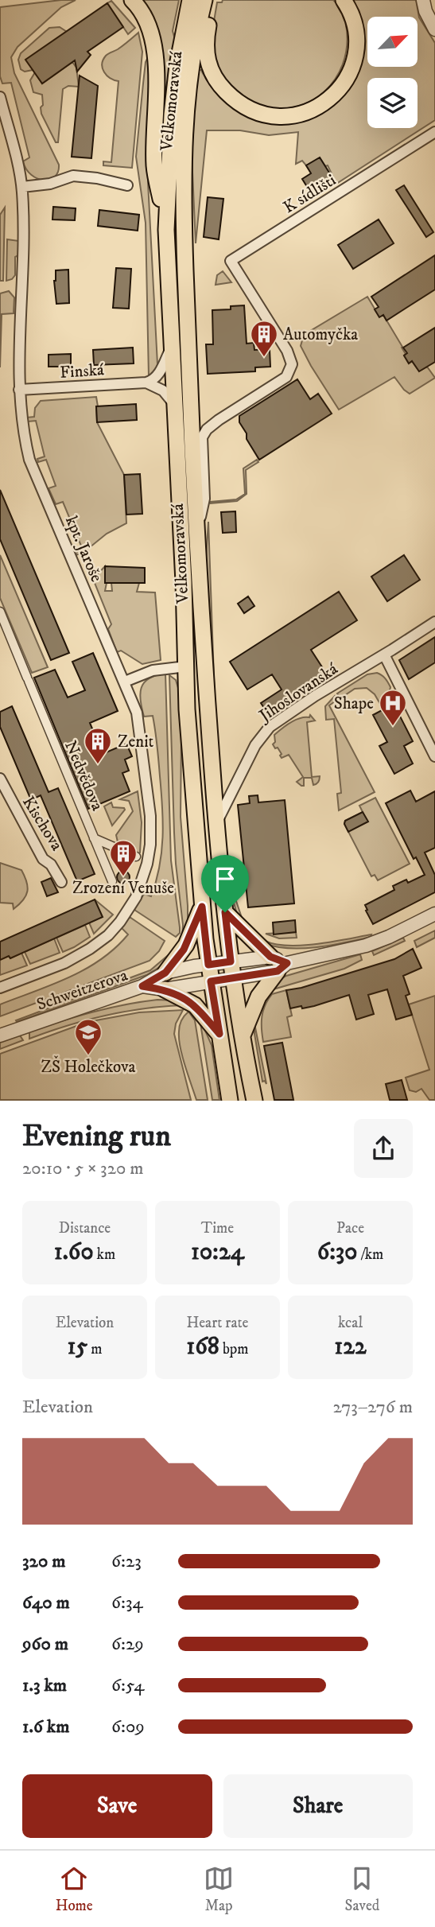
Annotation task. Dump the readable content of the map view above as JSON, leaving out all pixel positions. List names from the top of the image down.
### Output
{
  "streets": {
    "main road": ["Velkomoravská"],
    "street": [
      "K sídlišti",
      "Finská",
      "kpt. Jaroše",
      "Jihoslovanská",
      "Nedvědova",
      "Kischova",
      "Schweitzerova"
    ]
  },
  "crossings": [
    ["Velkomoravská", "K sídlišti"],
    ["Velkomoravská", "Jihoslovanská"],
    ["Velkomoravská", "Schweitzerova"],
    ["Finská", "kpt. Jaroše"],
    ["kpt. Jaroše", "Schweitzerova"]
  ],
  "places": {
    "building": ["Automyčka", "Zenit", "Zrození Venuše"],
    "hospital": ["Shape"],
    "school or university": ["ZŠ Holečkova"]
  },
  "north": "top right",
  "page": {
    "heading": ["Evening run", "20:10 · 5 × 320 m"],
    "stats": [
      ["Distance", "1.60 km"],
      ["Time", "10:24"],
      ["Pace", "6:30 /km"],
      ["Elevation", "15 m"],
      ["Heart rate", "168 bpm"],
      ["kcal", "122"]
    ],
    "chart": ["Elevation", "273–276 m"],
    "list": [
      {
        "name": "320 m",
        "note": "6:23"
      },
      {
        "name": "640 m",
        "note": "6:34"
      },
      {
        "name": "960 m",
        "note": "6:29"
      },
      {
        "name": "1.3 km",
        "note": "6:54"
      },
      {
        "name": "1.6 km",
        "note": "6:09"
      }
    ],
    "buttons": ["Save", "Share"],
    "tabs": ["Home", "Map", "Saved"]
  }
}
